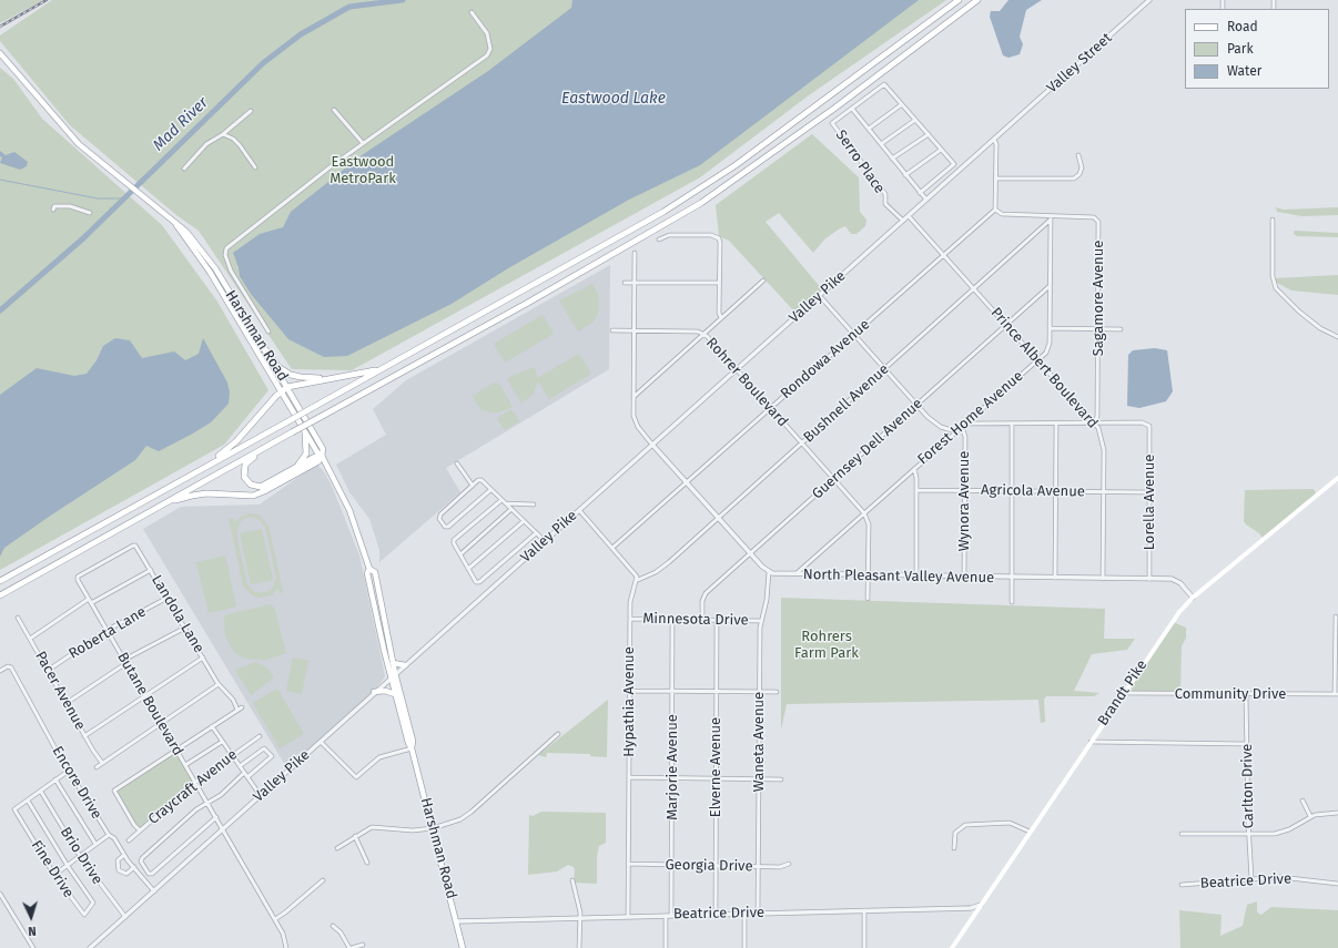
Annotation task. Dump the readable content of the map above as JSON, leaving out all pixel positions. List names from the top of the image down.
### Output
{
  "streets": {
    "main road": ["Harshman Road", "Brandt Pike"],
    "street": [
      "Valley Street",
      "Serro Place",
      "Valley Pike",
      "Sagamore Avenue",
      "Rondowa Avenue",
      "Prince Albert Boulevard",
      "Rohrer Boulevard",
      "Bushnell Avenue",
      "Forest Home Avenue",
      "Guernsey Dell Avenue",
      "Agricola Avenue",
      "Wynora Avenue",
      "Lorella Avenue",
      "North Pleasant Valley Avenue",
      "Landola Lane",
      "Minnesota Drive",
      "Roberta Lane",
      "Pacer Avenue",
      "Community Drive",
      "Hypathia Avenue",
      "Butane Boulevard",
      "Waneta Avenue",
      "Marjorie Avenue",
      "Elverne Avenue",
      "Encore Drive",
      "Carlton Drive",
      "Craycraft Avenue",
      "Brio Drive",
      "Georgia Drive",
      "Fine Drive",
      "Beatrice Drive"
    ]
  },
  "crossings": [
    ["Valley Street", "Valley Pike"],
    ["Serro Place", "Valley Pike"],
    ["Valley Pike", "Harshman Road"],
    ["Valley Pike", "Prince Albert Boulevard"],
    ["Valley Pike", "Rohrer Boulevard"],
    ["Valley Pike", "Butane Boulevard"],
    ["Valley Pike", "Encore Drive"],
    ["Valley Pike", "Brio Drive"],
    ["Sagamore Avenue", "Prince Albert Boulevard"],
    ["Sagamore Avenue", "Bushnell Avenue"],
    ["Sagamore Avenue", "Forest Home Avenue"],
    ["Sagamore Avenue", "Lorella Avenue"],
    ["Harshman Road", "Beatrice Drive"],
    ["Rondowa Avenue", "Prince Albert Boulevard"],
    ["Rondowa Avenue", "Rohrer Boulevard"],
    ["Prince Albert Boulevard", "Bushnell Avenue"],
    ["Prince Albert Boulevard", "Forest Home Avenue"],
    ["Prince Albert Boulevard", "Guernsey Dell Avenue"],
    ["Prince Albert Boulevard", "Agricola Avenue"],
    ["Prince Albert Boulevard", "Lorella Avenue"],
    ["Prince Albert Boulevard", "North Pleasant Valley Avenue"],
    ["Rohrer Boulevard", "Bushnell Avenue"],
    ["Rohrer Boulevard", "Forest Home Avenue"],
    ["Rohrer Boulevard", "Guernsey Dell Avenue"],
    ["Rohrer Boulevard", "North Pleasant Valley Avenue"],
    ["Bushnell Avenue", "Forest Home Avenue"],
    ["Bushnell Avenue", "Hypathia Avenue"],
    ["Forest Home Avenue", "Guernsey Dell Avenue"],
    ["Forest Home Avenue", "Wynora Avenue"],
    ["Forest Home Avenue", "North Pleasant Valley Avenue"],
    ["Guernsey Dell Avenue", "Minnesota Drive"],
    ["Agricola Avenue", "Wynora Avenue"],
    ["Agricola Avenue", "Lorella Avenue"],
    ["Wynora Avenue", "North Pleasant Valley Avenue"],
    ["Lorella Avenue", "North Pleasant Valley Avenue"],
    ["North Pleasant Valley Avenue", "Brandt Pike"],
    ["North Pleasant Valley Avenue", "Waneta Avenue"],
    ["Landola Lane", "Roberta Lane"],
    ["Landola Lane", "Butane Boulevard"],
    ["Minnesota Drive", "Hypathia Avenue"],
    ["Minnesota Drive", "Waneta Avenue"],
    ["Minnesota Drive", "Marjorie Avenue"],
    ["Minnesota Drive", "Elverne Avenue"],
    ["Roberta Lane", "Pacer Avenue"],
    ["Roberta Lane", "Butane Boulevard"],
    ["Brandt Pike", "Community Drive"],
    ["Brandt Pike", "Beatrice Drive"],
    ["Community Drive", "Carlton Drive"],
    ["Hypathia Avenue", "Georgia Drive"],
    ["Hypathia Avenue", "Beatrice Drive"],
    ["Butane Boulevard", "Craycraft Avenue"],
    ["Waneta Avenue", "Georgia Drive"],
    ["Waneta Avenue", "Beatrice Drive"],
    ["Marjorie Avenue", "Georgia Drive"],
    ["Marjorie Avenue", "Beatrice Drive"],
    ["Elverne Avenue", "Georgia Drive"],
    ["Elverne Avenue", "Beatrice Drive"],
    ["Carlton Drive", "Beatrice Drive"]
  ],
  "water": ["Eastwood Lake", "Mad River"],
  "parks": ["Eastwood MetroPark", "Rohrers Farm Park"],
  "legend": ["Road", "Park", "Water"],
  "north": "bottom"
}
